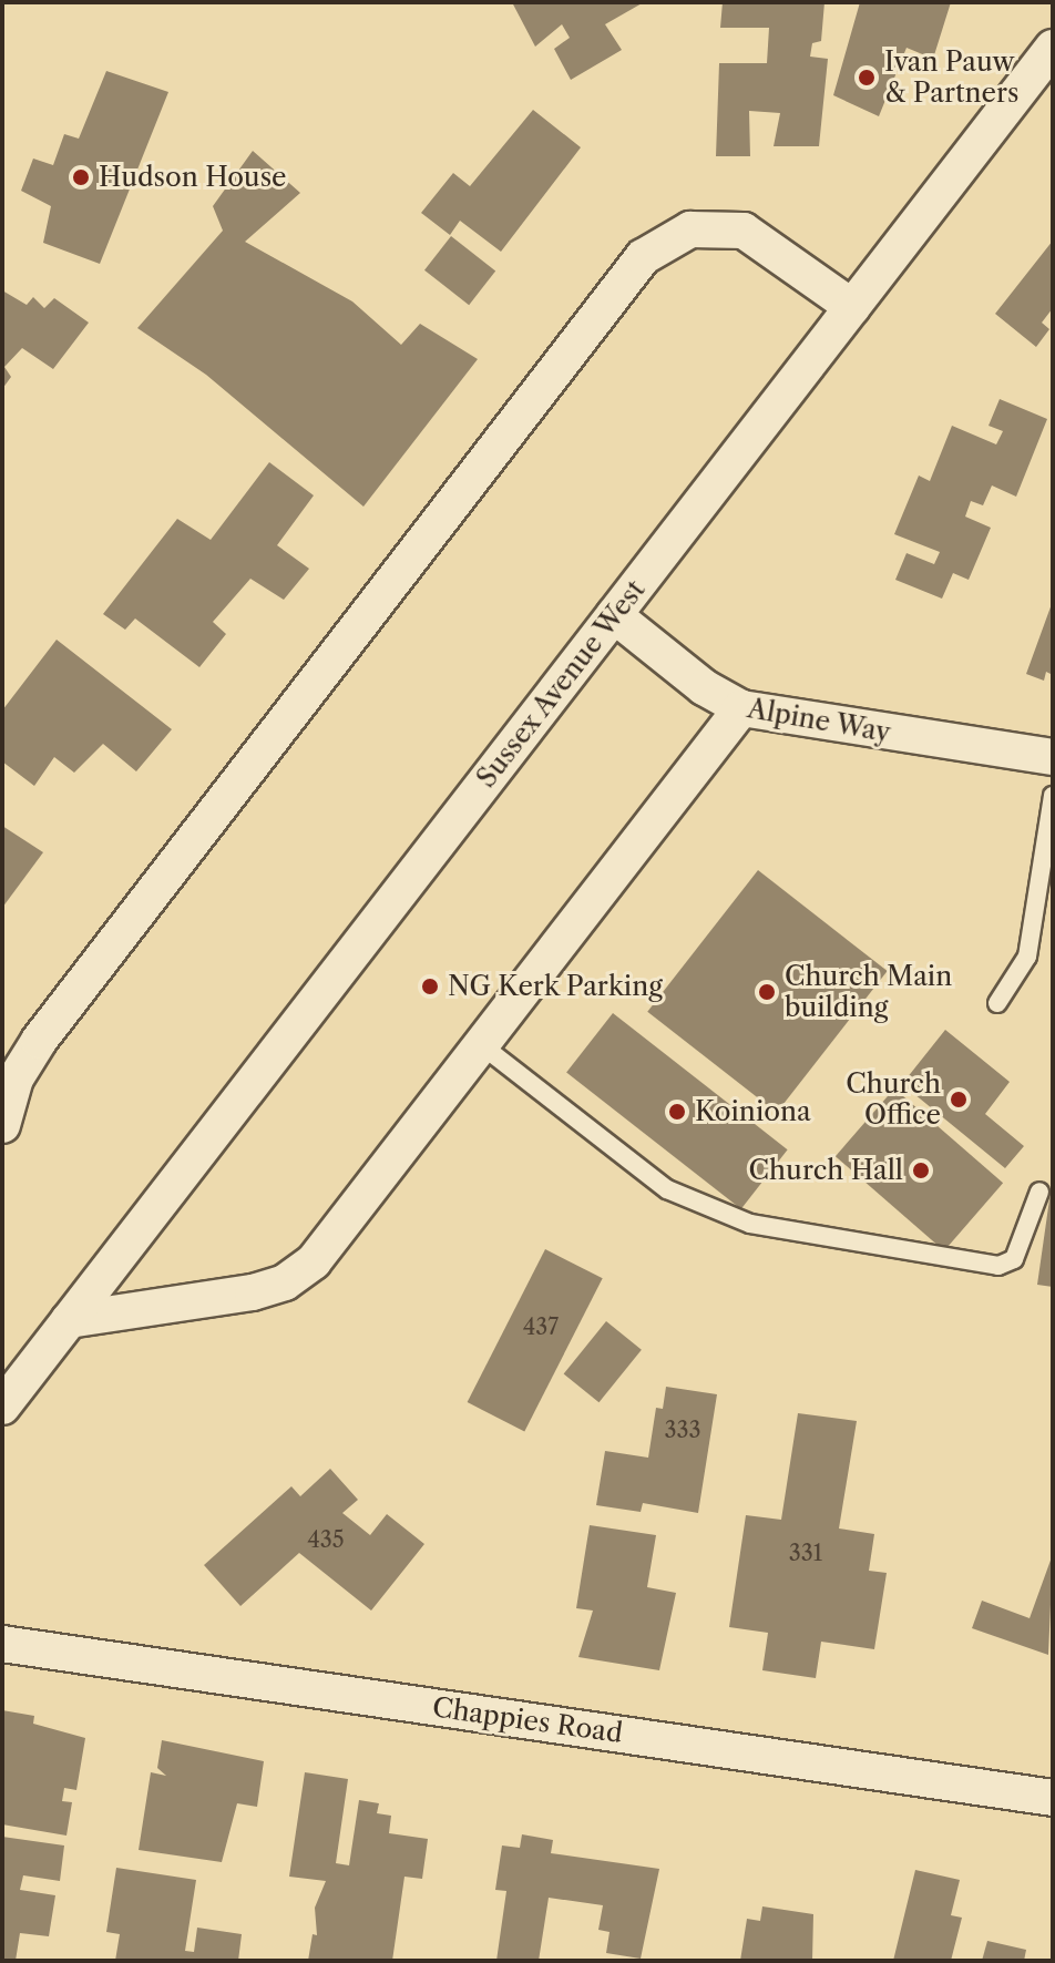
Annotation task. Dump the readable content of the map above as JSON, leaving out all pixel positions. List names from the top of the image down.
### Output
{
  "streets": {
    "street": ["Sussex Avenue West", "Alpine Way", "Chappies Road"]
  },
  "crossings": [
    ["Sussex Avenue West", "Alpine Way"]
  ],
  "places": [
    "Ivan Pauw & Partners",
    "Hudson House",
    "NG Kerk Parking",
    "Church Main building",
    "Church Office",
    "Koiniona",
    "Church Hall"
  ],
  "house_numbers": [
    "437",
    "333",
    "435",
    "331"
  ]
}
